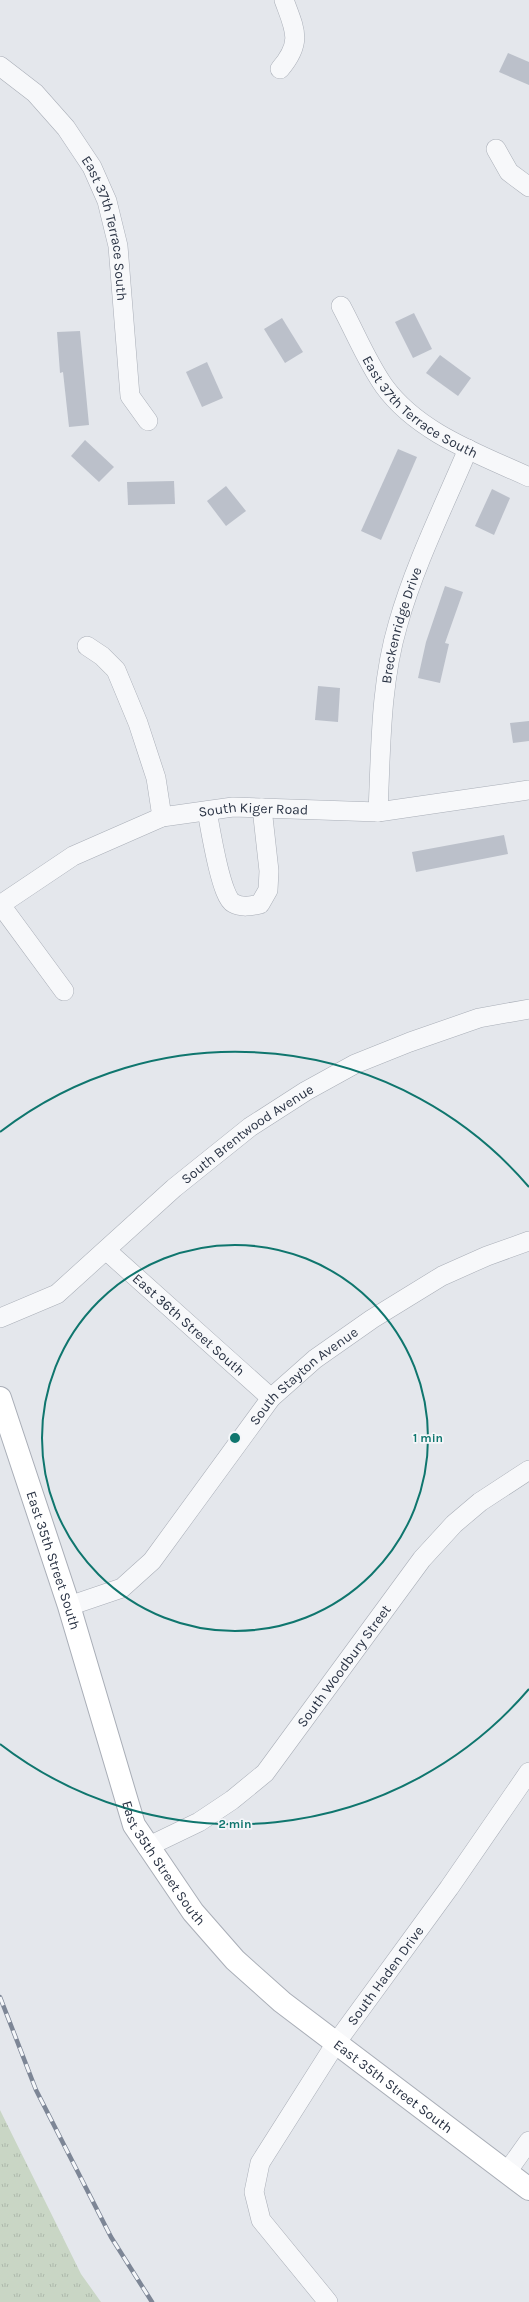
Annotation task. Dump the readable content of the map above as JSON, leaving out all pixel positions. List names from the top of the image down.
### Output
{
  "streets": {
    "main road": ["East 35th Street South"],
    "street": [
      "East 37th Terrace South",
      "Breckenridge Drive",
      "South Kiger Road",
      "South Brentwood Avenue",
      "East 36th Street South",
      "South Stayton Avenue",
      "South Woodbury Street",
      "South Haden Drive"
    ]
  },
  "crossings": [
    ["East 37th Terrace South", "Breckenridge Drive"],
    ["Breckenridge Drive", "South Kiger Road"],
    ["South Brentwood Avenue", "East 36th Street South"],
    ["East 36th Street South", "South Stayton Avenue"],
    ["South Stayton Avenue", "East 35th Street South"],
    ["East 35th Street South", "South Woodbury Street"],
    ["East 35th Street South", "South Haden Drive"]
  ],
  "rings": ["1 min", "2 min"]
}
